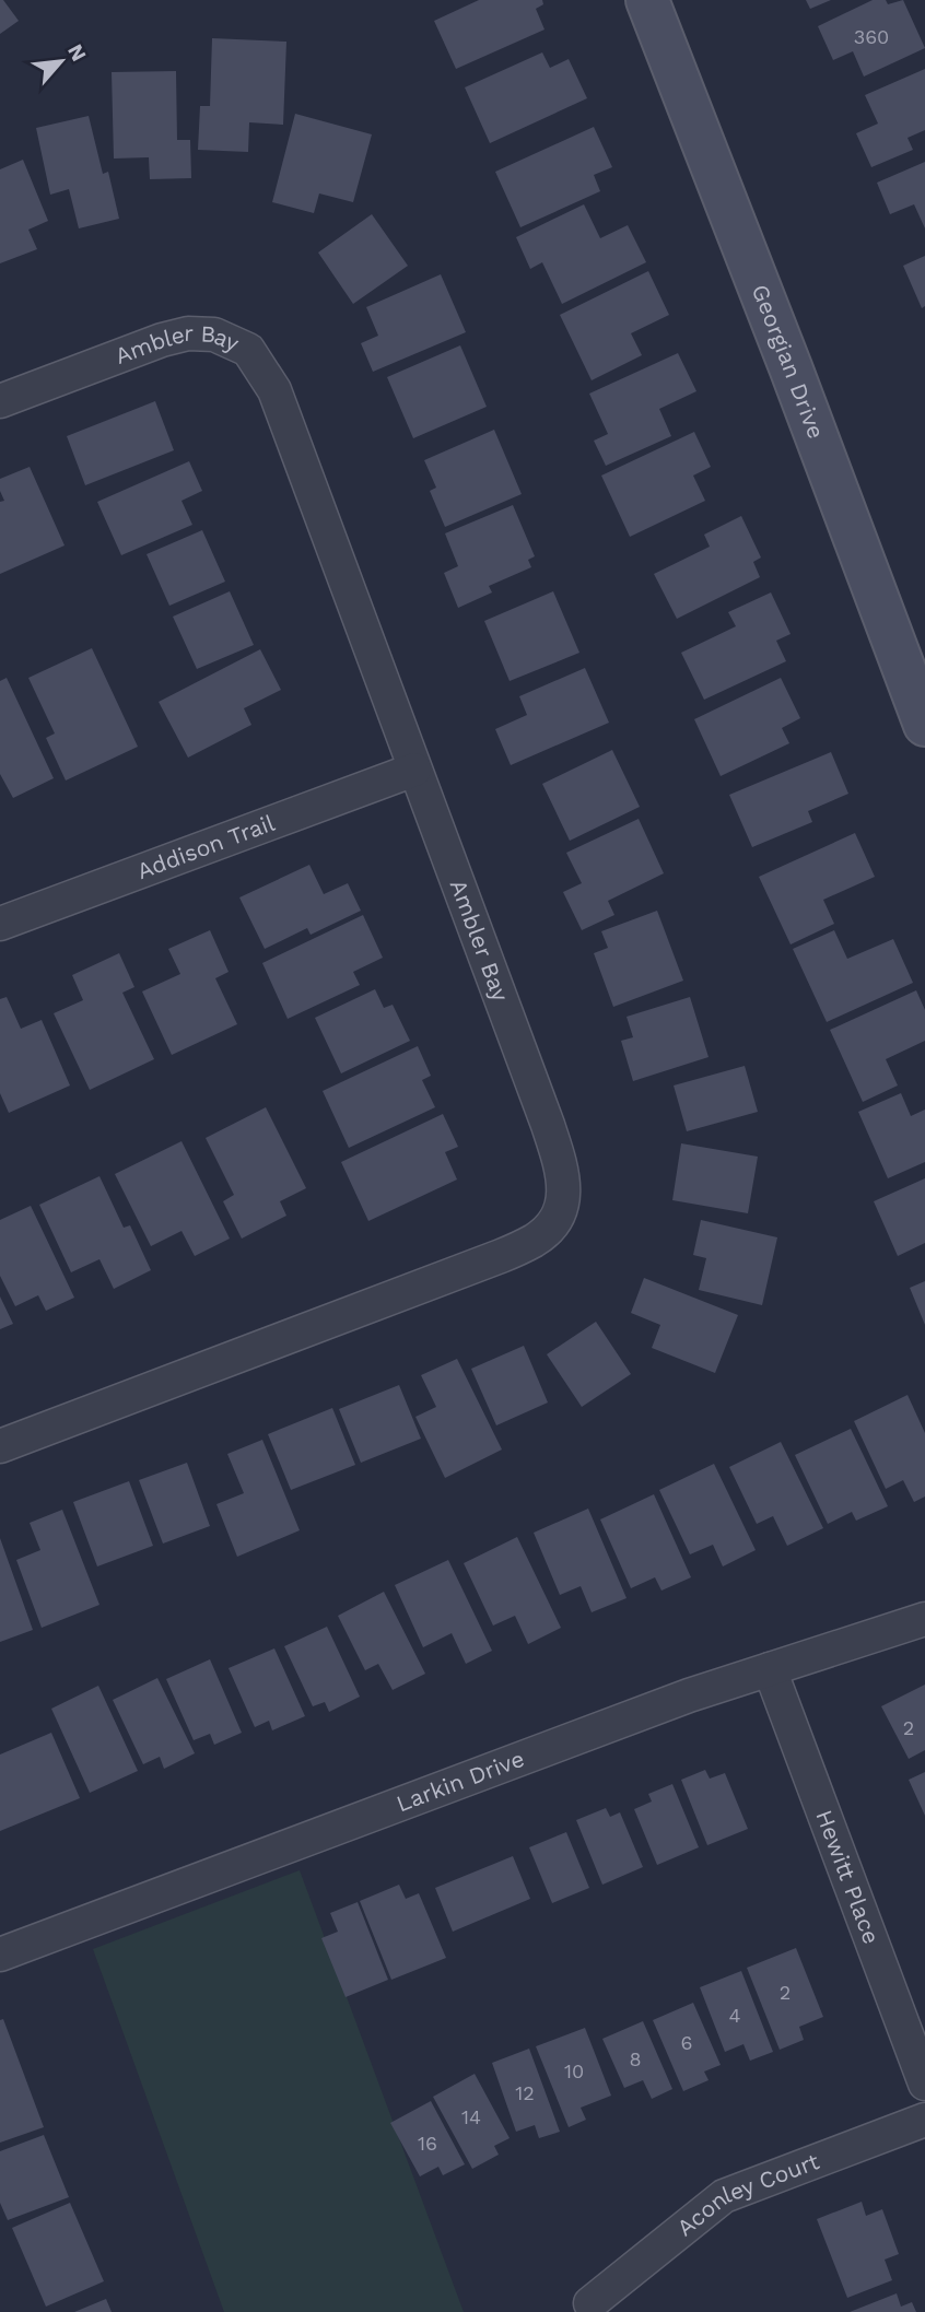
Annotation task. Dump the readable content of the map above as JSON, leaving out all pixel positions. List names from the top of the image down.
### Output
{
  "streets": {
    "main road": ["Georgian Drive"],
    "street": [
      "Ambler Bay",
      "Addison Trail",
      "Larkin Drive",
      "Hewitt Place",
      "Aconley Court"
    ]
  },
  "crossings": [
    ["Ambler Bay", "Addison Trail"],
    ["Larkin Drive", "Hewitt Place"]
  ],
  "house_numbers": [
    "360",
    "2",
    "2",
    "4",
    "6",
    "8",
    "10",
    "12",
    "14",
    "16"
  ],
  "north": "top right"
}
